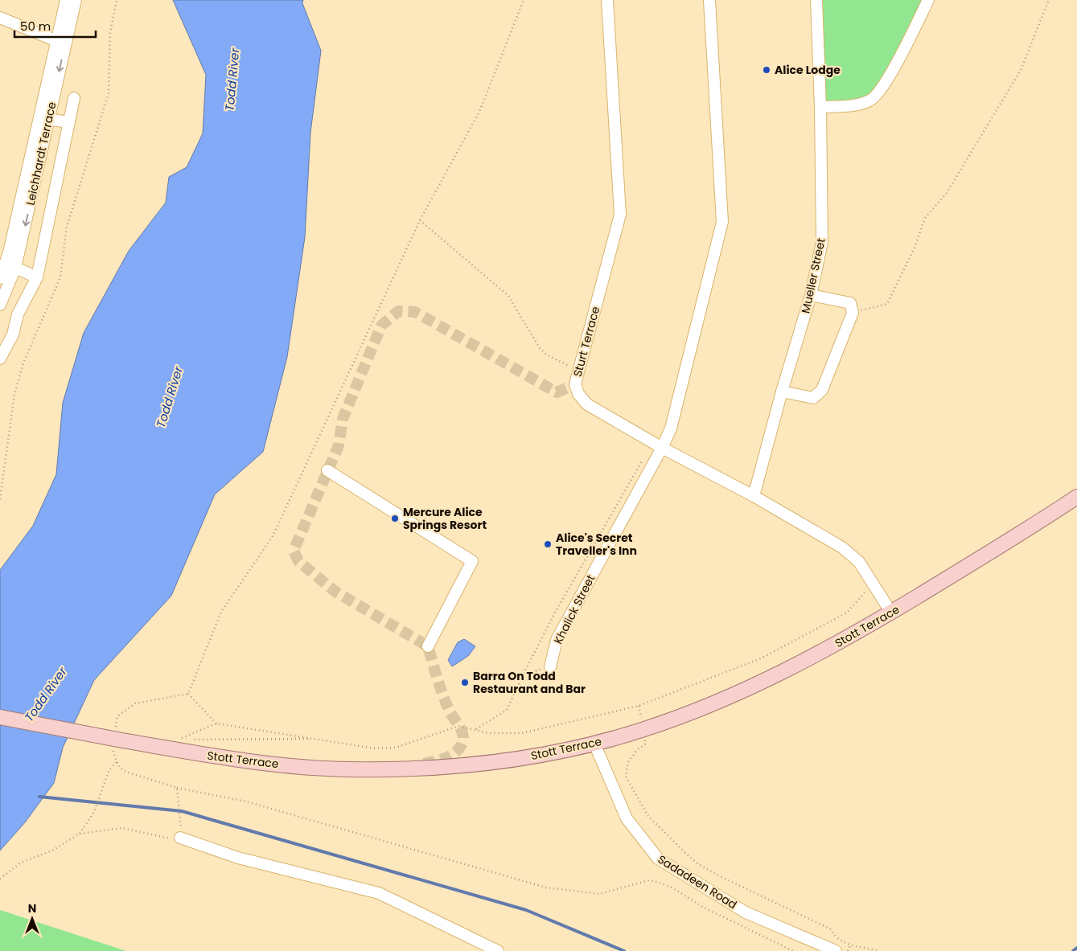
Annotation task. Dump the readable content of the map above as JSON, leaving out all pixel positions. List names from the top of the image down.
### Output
{
  "streets": {
    "main road": ["Stott Terrace"],
    "street": [
      "Leichhardt Terrace",
      "Mueller Street",
      "Sturt Terrace",
      "Khalick Street",
      "Sadadeen Road"
    ]
  },
  "crossings": [
    ["Mueller Street", "Sturt Terrace"],
    ["Sturt Terrace", "Khalick Street"],
    ["Sturt Terrace", "Stott Terrace"],
    ["Stott Terrace", "Sadadeen Road"]
  ],
  "water": ["Todd River"],
  "places": [
    "Alice Lodge",
    "Mercure Alice Springs Resort",
    "Alice's Secret Traveller's Inn",
    "Barra On Todd Restaurant and Bar"
  ],
  "scale_bar": "50 m",
  "north": "top"
}
